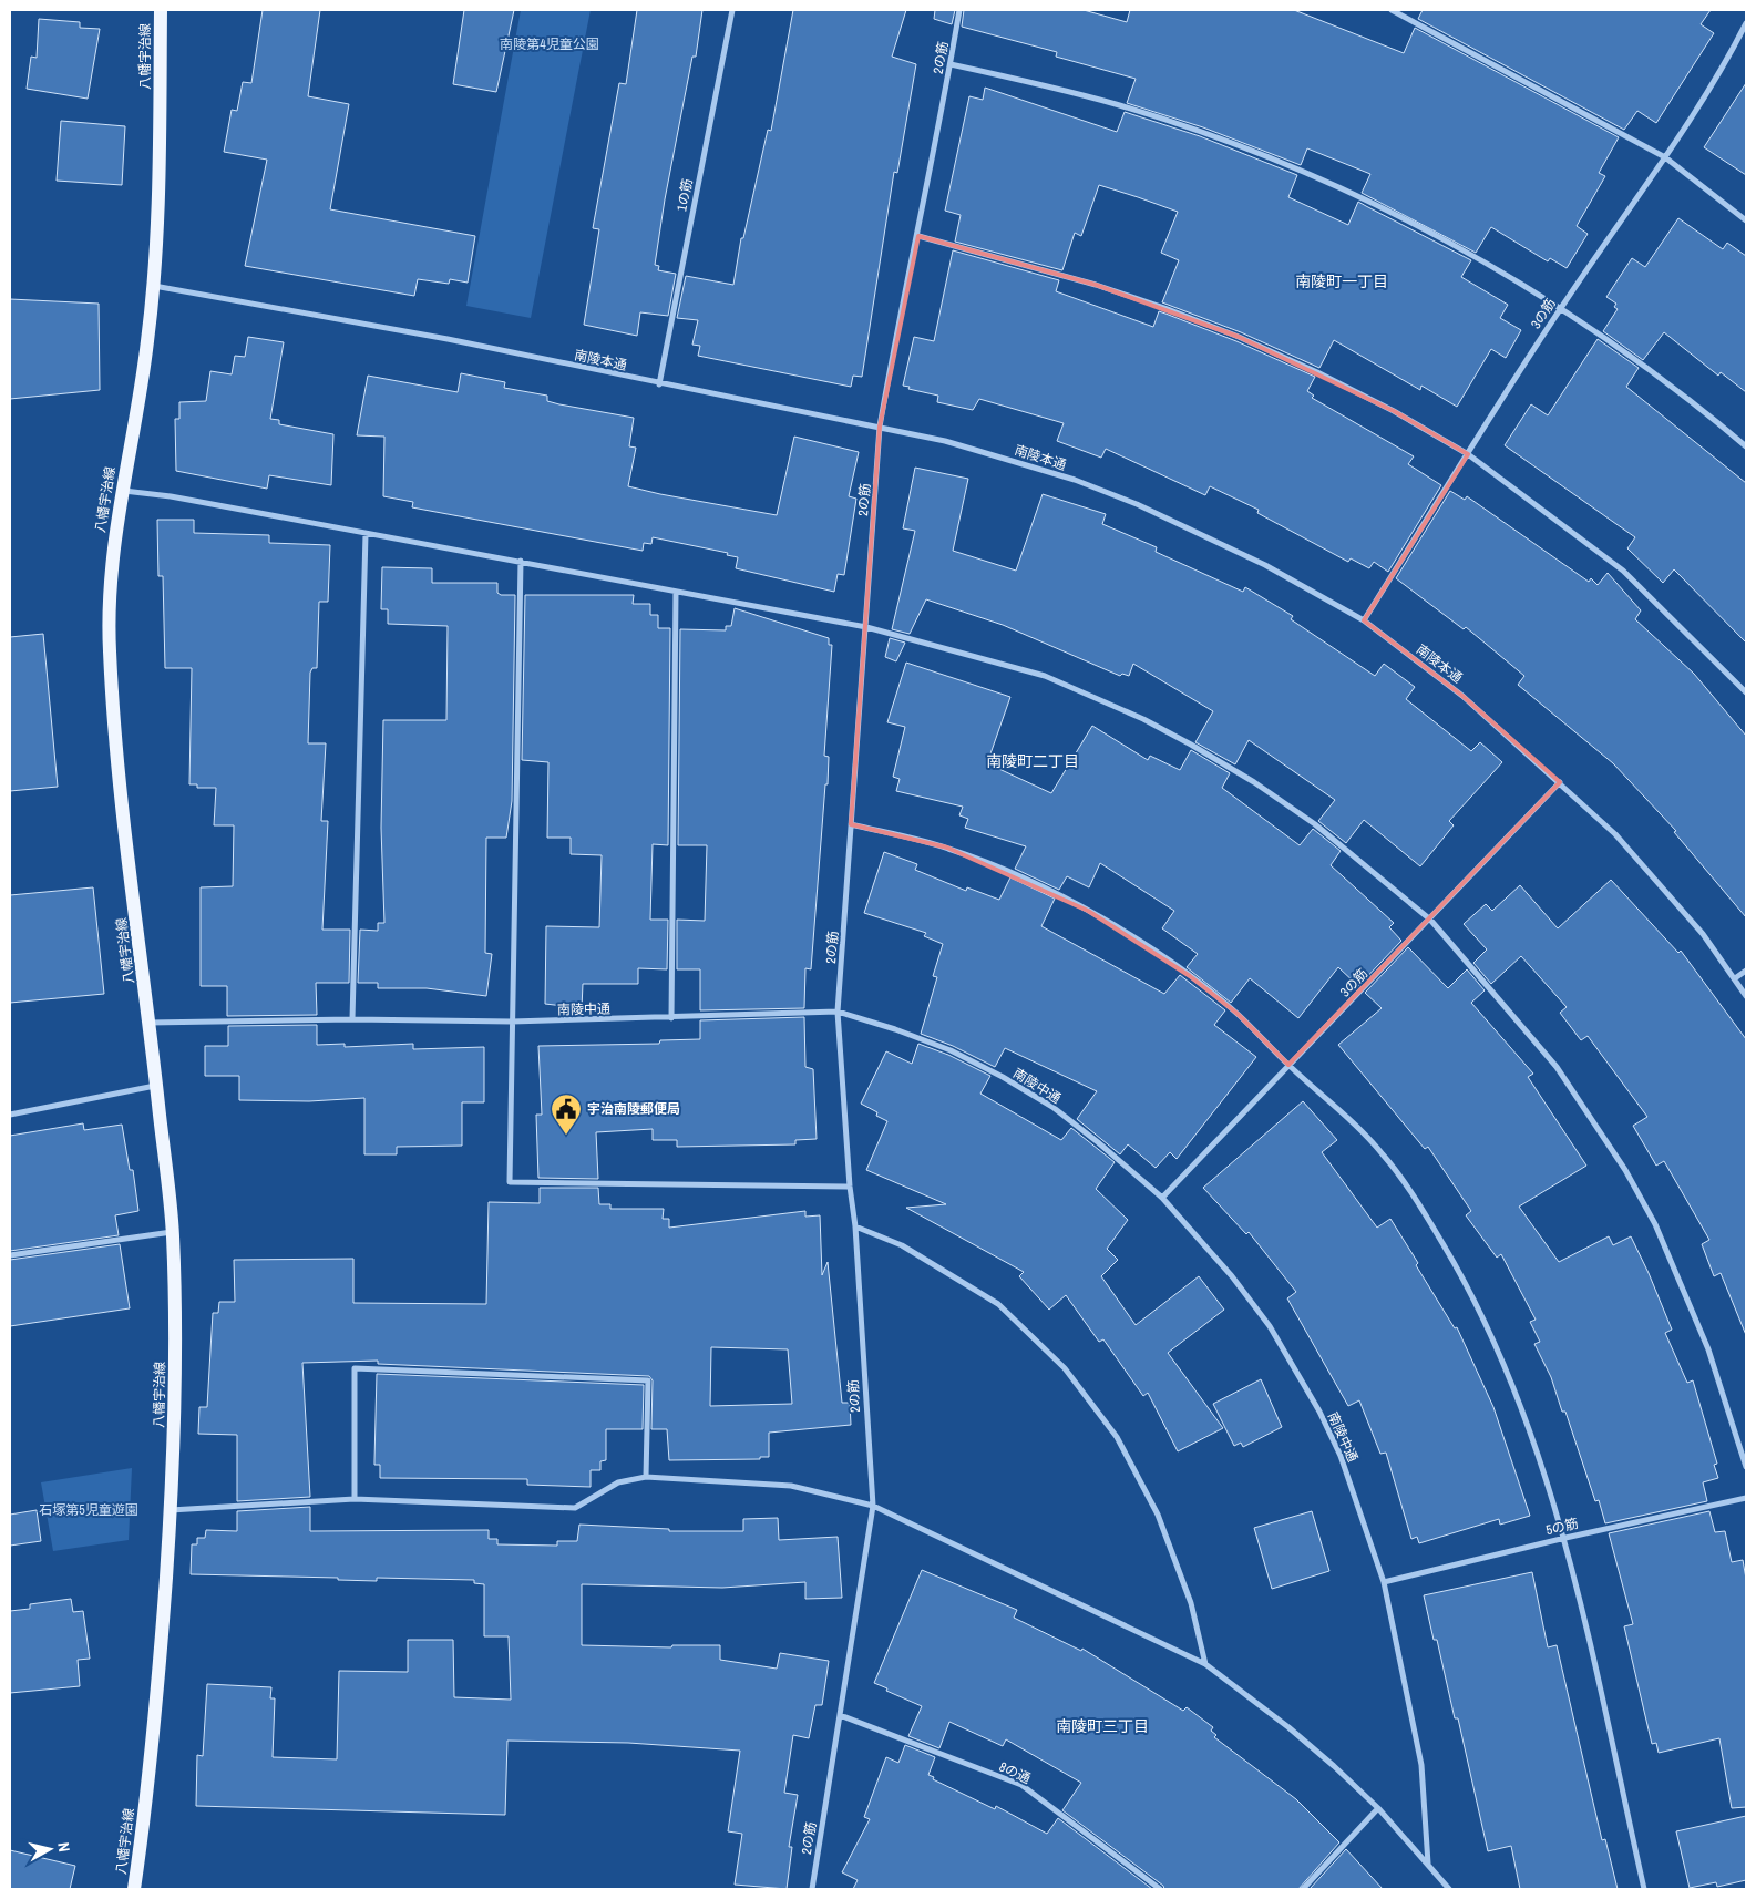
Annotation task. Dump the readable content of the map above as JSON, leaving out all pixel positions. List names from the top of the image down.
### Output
{
  "streets": {
    "main road": ["八幡宇治線"],
    "street": [
      "2の筋",
      "1の筋",
      "3の筋",
      "南陵本通",
      "南陵中通",
      "5の筋",
      "8の通"
    ]
  },
  "crossings": [
    ["八幡宇治線", "南陵本通"],
    ["八幡宇治線", "南陵中通"],
    ["2の筋", "南陵本通"],
    ["2の筋", "南陵中通"],
    ["2の筋", "8の通"],
    ["1の筋", "南陵本通"],
    ["3の筋", "南陵本通"],
    ["3の筋", "南陵中通"],
    ["南陵中通", "5の筋"]
  ],
  "districts": ["南陵町一丁目", "南陵町二丁目", "南陵町三丁目"],
  "parks": ["南陵第4児童公園", "石塚第5児童遊園"],
  "places": {
    "public building": ["宇治南陵郵便局"]
  },
  "north": "right"
}
